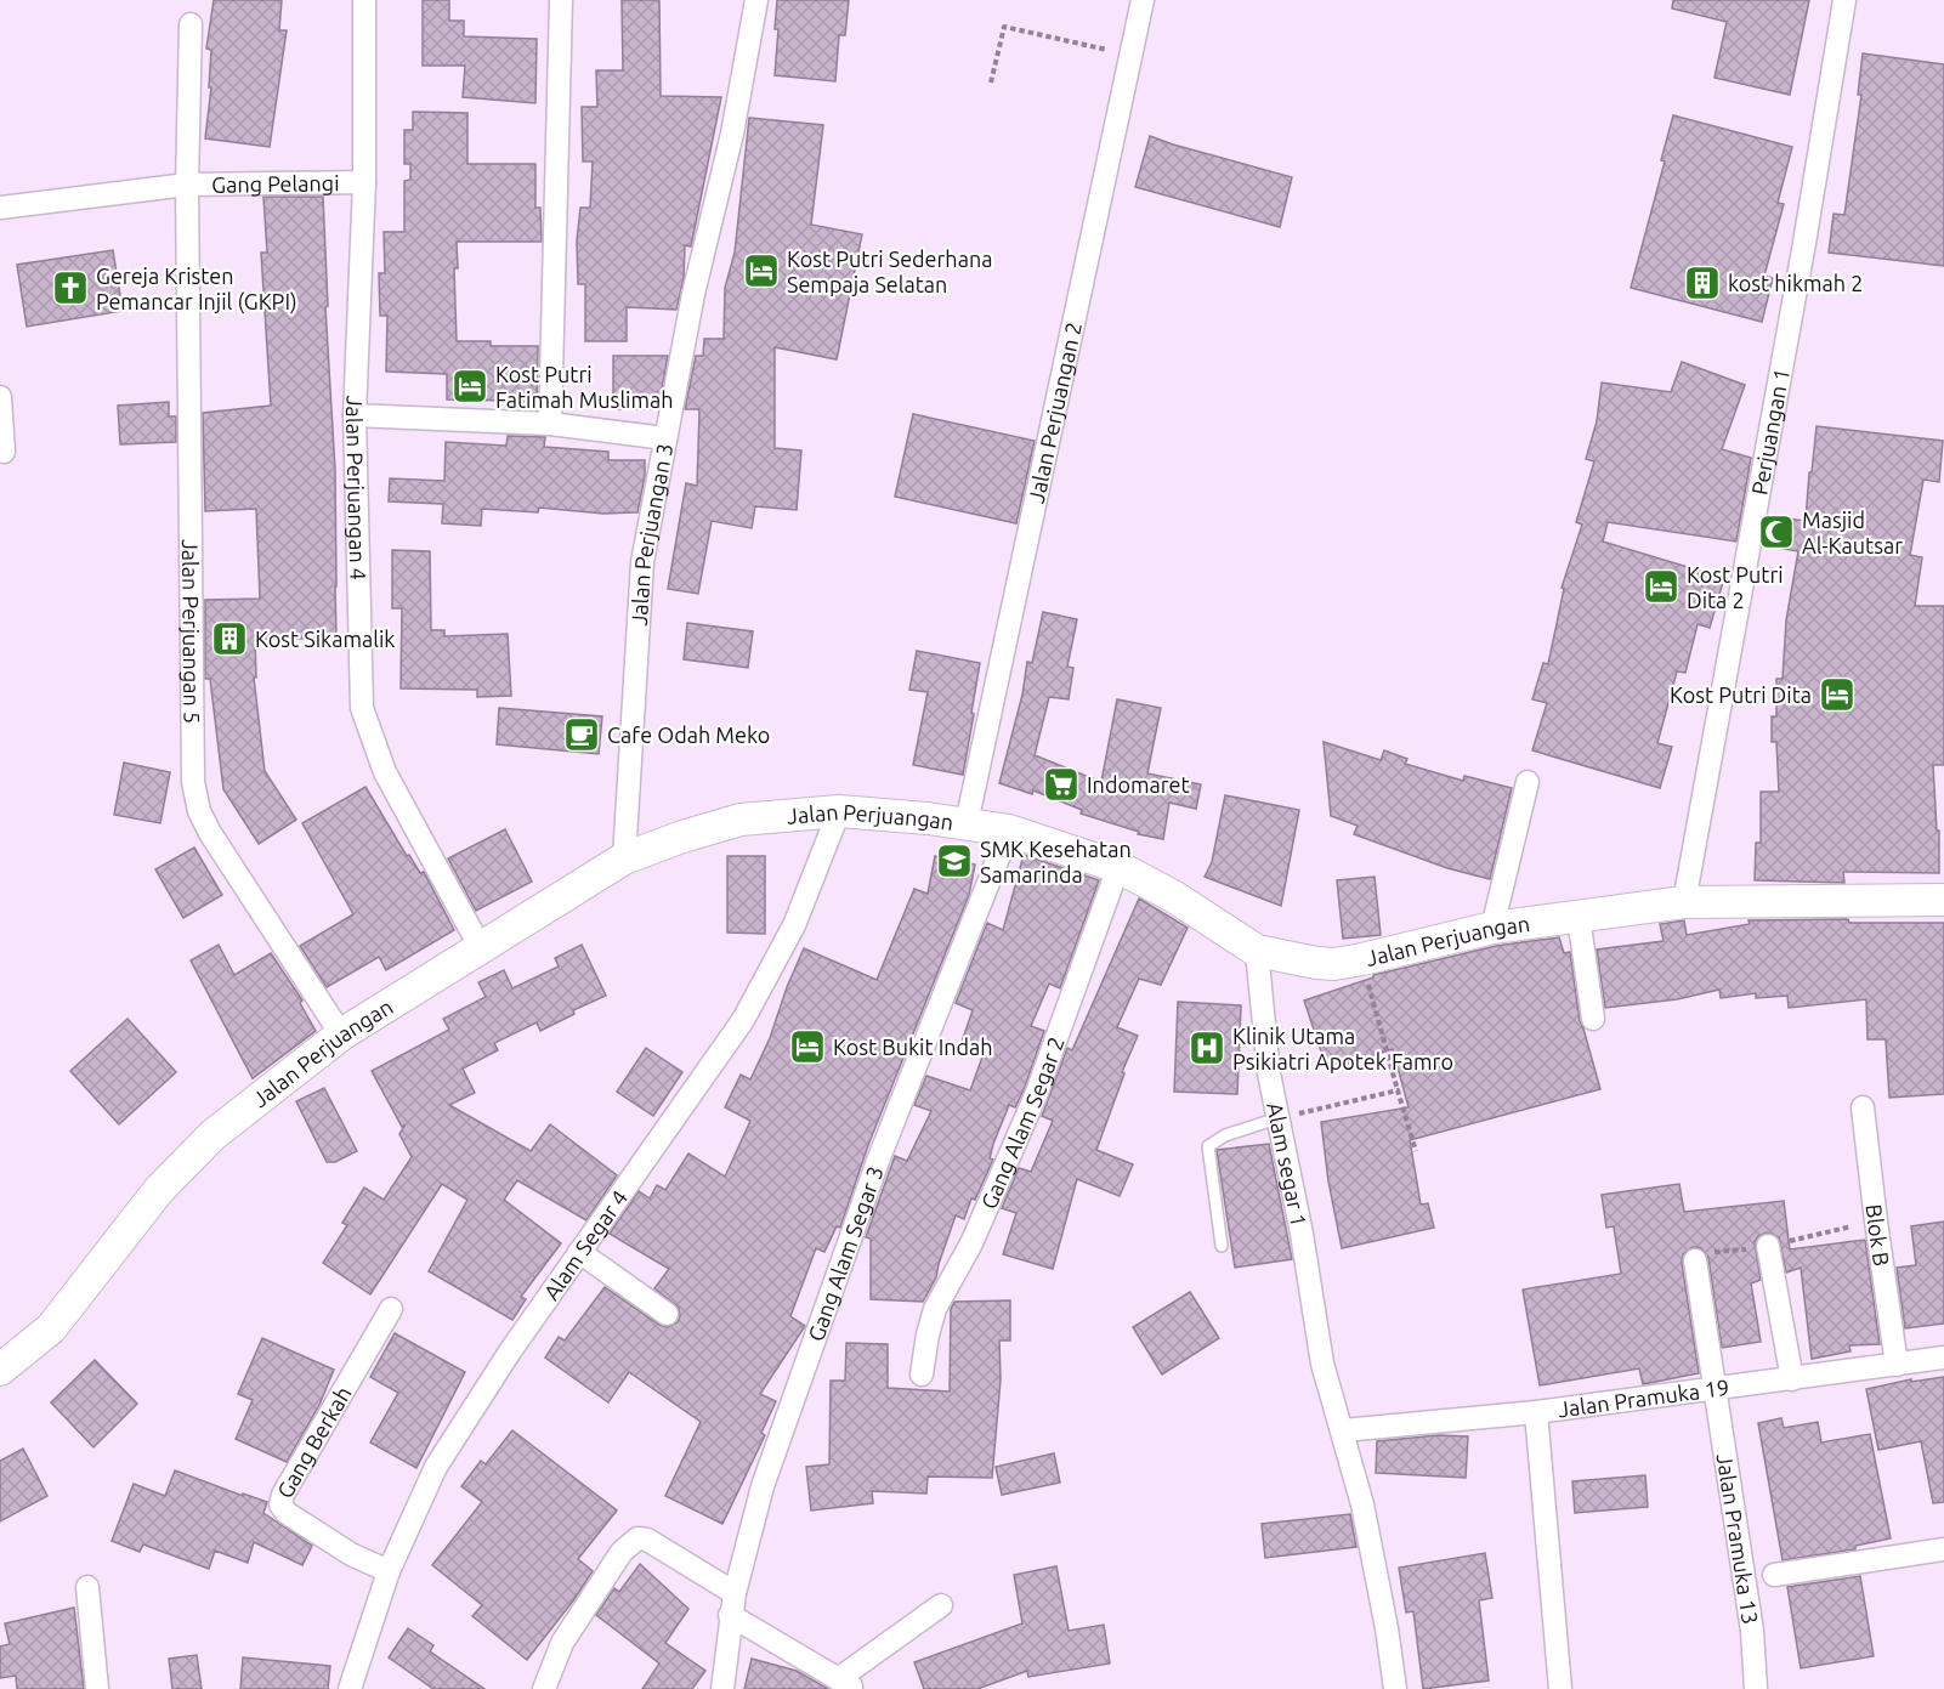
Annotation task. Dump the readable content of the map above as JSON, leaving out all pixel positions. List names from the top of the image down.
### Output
{
  "streets": {
    "street": [
      "Gang Pelangi",
      "Jalan Perjuangan 2",
      "Perjuangan 1",
      "Jalan Perjuangan 4",
      "Jalan Perjuangan 3",
      "Jalan Perjuangan 5",
      "Jalan Perjuangan",
      "Gang Alam Segar 2",
      "Alam segar 1",
      "Blok B",
      "Alam Segar 4",
      "Gang Alam Segar 3",
      "Jalan Pramuka 19",
      "Gang Berkah",
      "Jalan Pramuka 13"
    ]
  },
  "crossings": [
    ["Gang Pelangi", "Jalan Perjuangan 4"],
    ["Gang Pelangi", "Jalan Perjuangan 5"],
    ["Jalan Perjuangan 2", "Jalan Perjuangan"],
    ["Perjuangan 1", "Jalan Perjuangan"],
    ["Jalan Perjuangan 4", "Jalan Perjuangan"],
    ["Jalan Perjuangan 3", "Jalan Perjuangan"],
    ["Jalan Perjuangan 5", "Jalan Perjuangan"],
    ["Jalan Perjuangan", "Gang Alam Segar 2"],
    ["Jalan Perjuangan", "Alam segar 1"],
    ["Jalan Perjuangan", "Alam Segar 4"],
    ["Jalan Perjuangan", "Gang Alam Segar 3"],
    ["Alam segar 1", "Jalan Pramuka 19"],
    ["Blok B", "Jalan Pramuka 19"],
    ["Alam Segar 4", "Gang Berkah"],
    ["Jalan Pramuka 19", "Jalan Pramuka 13"]
  ],
  "places": {
    "hotel": [
      "Kost Putri Sederhana Sempaja Selatan",
      "Kost Putri Fatimah Muslimah",
      "Kost Putri Dita 2",
      "Kost Putri Dita",
      "Kost Bukit Indah"
    ],
    "building": ["kost hikmah 2", "Kost Sikamalik"],
    "church": ["Gereja Kristen Pemancar Injil (GKPI)"],
    "mosque": ["Masjid Al-Kautsar"],
    "cafe": ["Cafe Odah Meko"],
    "supermarket": ["Indomaret"],
    "school or university": ["SMK Kesehatan Samarinda"],
    "hospital": ["Klinik Utama Psikiatri Apotek Famro"]
  }
}
